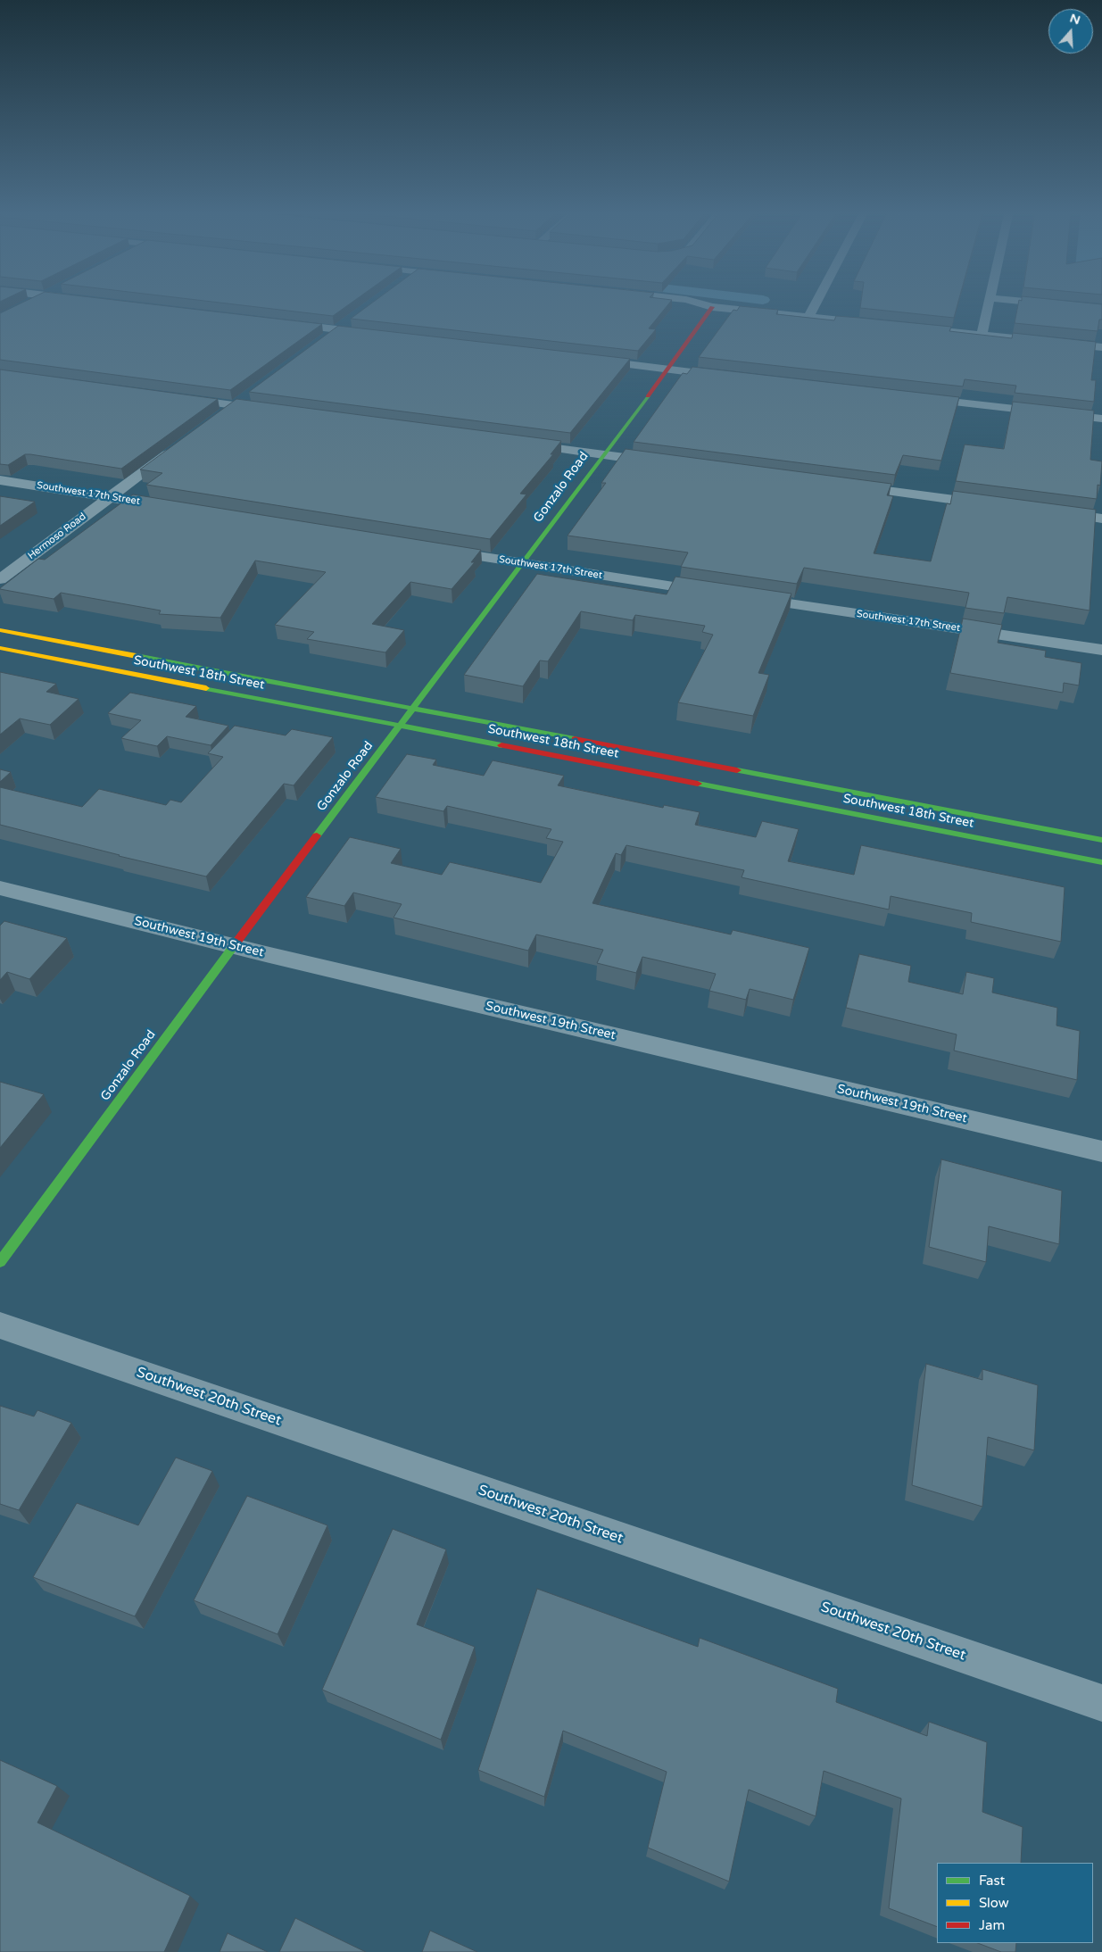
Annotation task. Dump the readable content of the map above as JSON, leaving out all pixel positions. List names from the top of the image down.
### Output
{
  "streets": {
    "main road": ["Gonzalo Road", "Southwest 18th Street"],
    "street": [
      "Southwest 17th Street",
      "Hermoso Road",
      "Southwest 19th Street",
      "Southwest 20th Street"
    ]
  },
  "crossings": [
    ["Gonzalo Road", "Southwest 17th Street"],
    ["Gonzalo Road", "Southwest 18th Street"],
    ["Gonzalo Road", "Southwest 19th Street"],
    ["Southwest 17th Street", "Hermoso Road"]
  ],
  "legend": ["Fast", "Slow", "Jam"],
  "north": "top"
}
